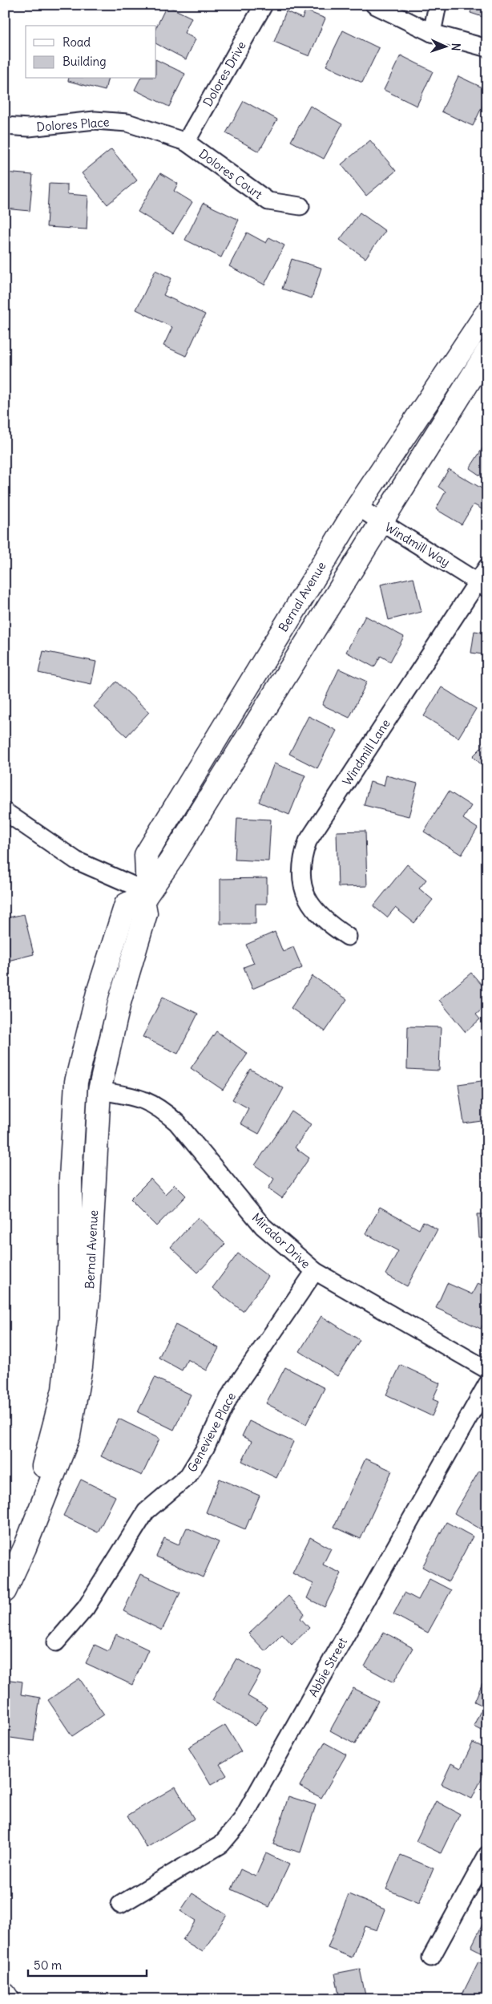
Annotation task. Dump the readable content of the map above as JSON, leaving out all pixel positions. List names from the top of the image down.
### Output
{
  "streets": {
    "main road": ["Bernal Avenue"],
    "street": [
      "Dolores Drive",
      "Dolores Place",
      "Dolores Court",
      "Windmill Way",
      "Windmill Lane",
      "Mirador Drive",
      "Genevieve Place",
      "Abbie Street"
    ]
  },
  "crossings": [
    ["Dolores Drive", "Dolores Place"],
    ["Dolores Drive", "Dolores Court"],
    ["Dolores Place", "Dolores Court"],
    ["Windmill Way", "Bernal Avenue"],
    ["Windmill Way", "Windmill Lane"],
    ["Bernal Avenue", "Mirador Drive"],
    ["Mirador Drive", "Genevieve Place"]
  ],
  "legend": ["Road", "Building"],
  "scale_bar": "50 m",
  "north": "right"
}
